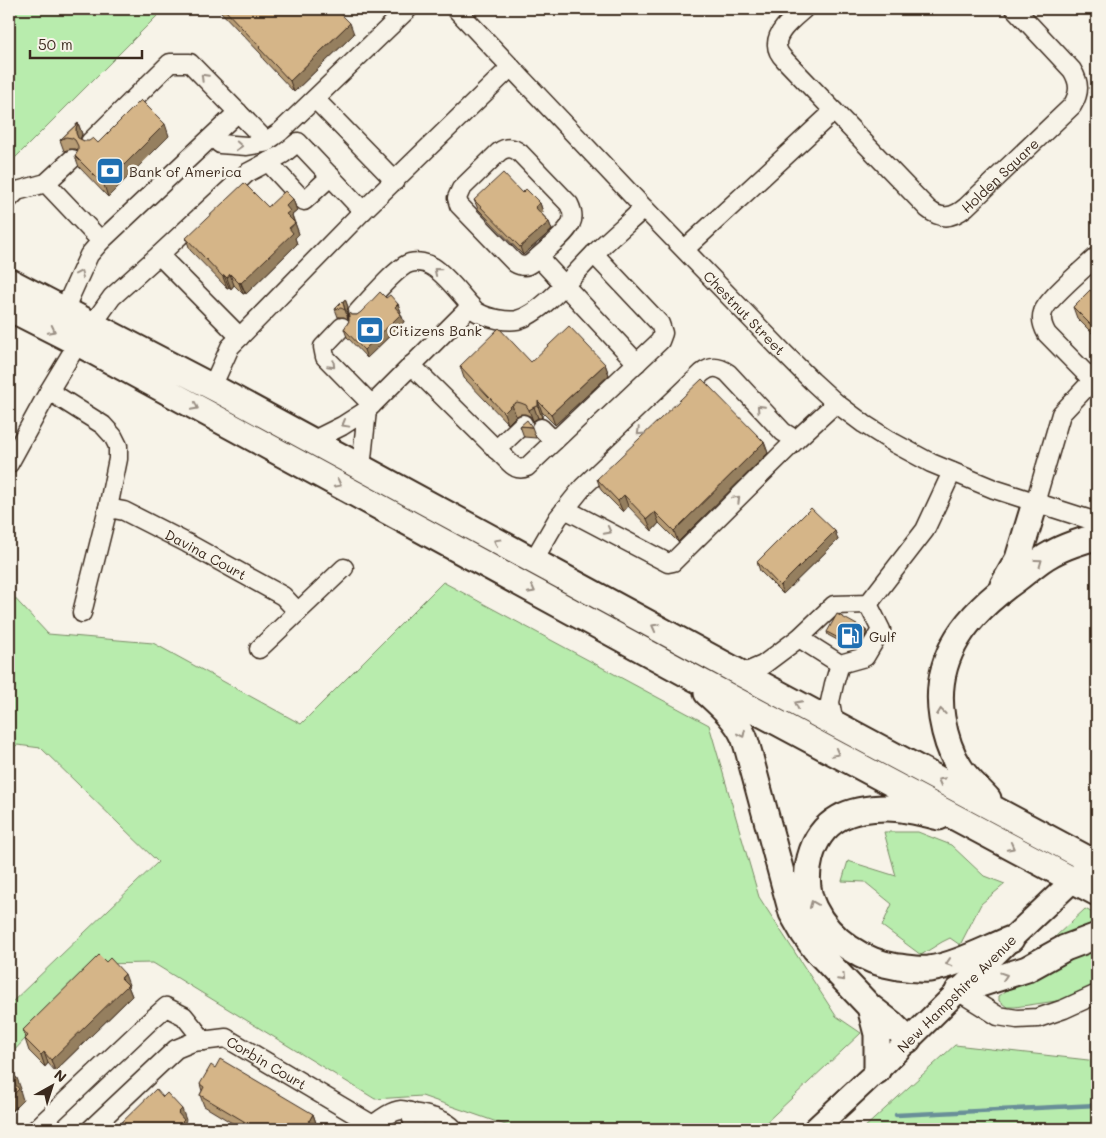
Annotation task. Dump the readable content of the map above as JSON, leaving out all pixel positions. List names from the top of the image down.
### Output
{
  "streets": {
    "main road": ["New Hampshire Avenue"],
    "street": [
      "Holden Square",
      "Chestnut Street",
      "Davina Court",
      "Corbin Court"
    ]
  },
  "places": {
    "bank": ["Bank of America", "Citizens Bank"],
    "fuel station": ["Gulf"]
  },
  "scale_bar": "50 m",
  "north": "top right"
}
